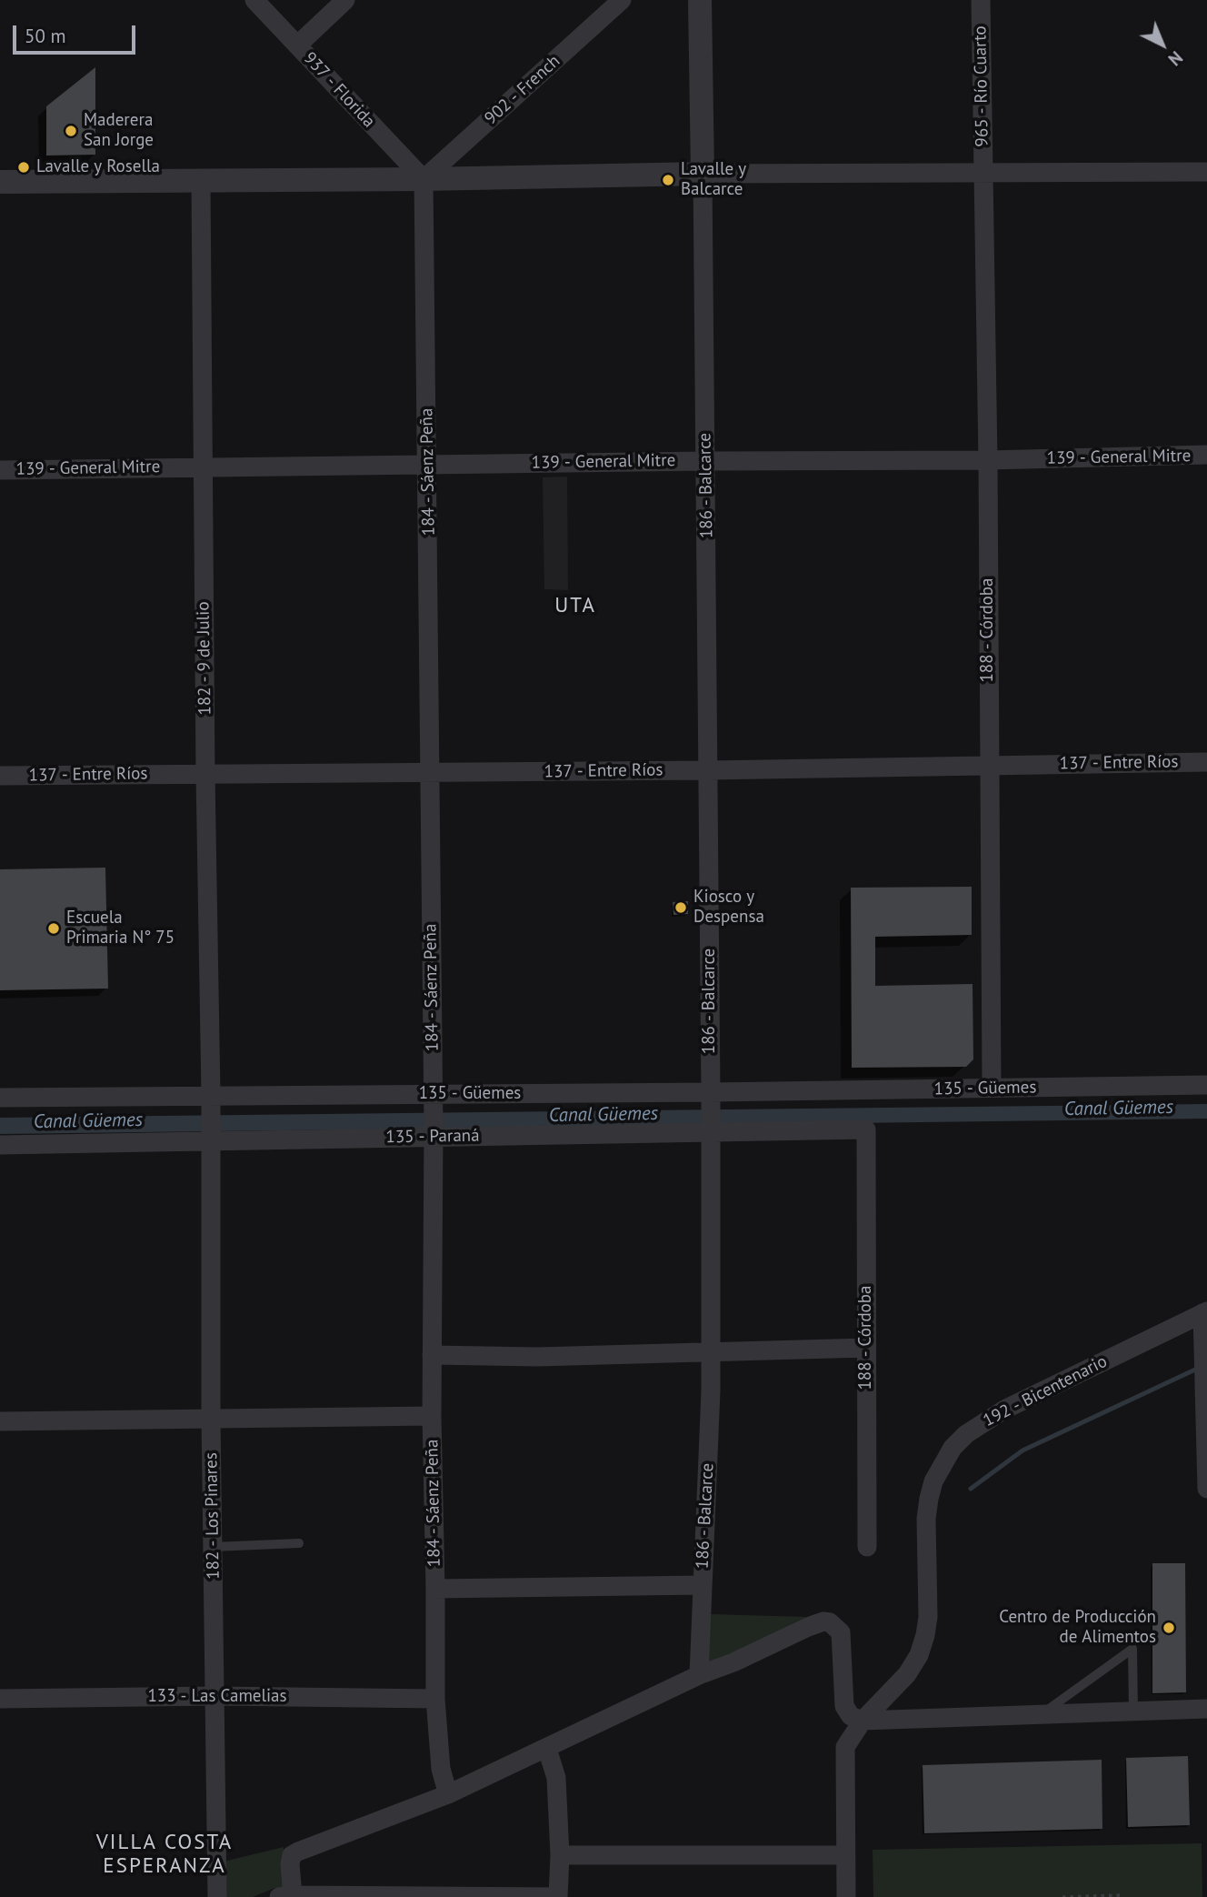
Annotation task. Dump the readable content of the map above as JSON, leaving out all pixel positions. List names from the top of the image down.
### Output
{
  "streets": {
    "street": [
      "965 - Río Cuarto",
      "937 - Florida",
      "902 - French",
      "139 - General Mitre",
      "184 - Sáenz Peña",
      "186 - Balcarce",
      "188 - Córdoba",
      "182 - 9 de Julio",
      "137 - Entre Ríos",
      "135 - Güemes",
      "135 - Paraná",
      "192 - Bicentenario",
      "182 - Los Pinares",
      "133 - Las Camelias"
    ]
  },
  "crossings": [
    ["965 - Río Cuarto", "188 - Córdoba"],
    ["937 - Florida", "902 - French"],
    ["937 - Florida", "184 - Sáenz Peña"],
    ["902 - French", "184 - Sáenz Peña"],
    ["139 - General Mitre", "184 - Sáenz Peña"],
    ["139 - General Mitre", "186 - Balcarce"],
    ["139 - General Mitre", "188 - Córdoba"],
    ["139 - General Mitre", "182 - 9 de Julio"],
    ["184 - Sáenz Peña", "137 - Entre Ríos"],
    ["184 - Sáenz Peña", "135 - Güemes"],
    ["184 - Sáenz Peña", "135 - Paraná"],
    ["184 - Sáenz Peña", "133 - Las Camelias"],
    ["186 - Balcarce", "137 - Entre Ríos"],
    ["186 - Balcarce", "135 - Güemes"],
    ["186 - Balcarce", "135 - Paraná"],
    ["188 - Córdoba", "137 - Entre Ríos"],
    ["188 - Córdoba", "135 - Güemes"],
    ["188 - Córdoba", "135 - Paraná"],
    ["182 - 9 de Julio", "137 - Entre Ríos"],
    ["182 - 9 de Julio", "135 - Güemes"],
    ["182 - 9 de Julio", "135 - Paraná"],
    ["182 - 9 de Julio", "182 - Los Pinares"],
    ["135 - Paraná", "182 - Los Pinares"],
    ["182 - Los Pinares", "133 - Las Camelias"]
  ],
  "districts": ["UTA", "VILLA COSTA ESPERANZA"],
  "water": ["Canal Güemes"],
  "places": [
    "Maderera San Jorge",
    "Lavalle y Rosella",
    "Lavalle y Balcarce",
    "Kiosco y Despensa",
    "Escuela Primaria N° 75",
    "Centro de Producción de Alimentos"
  ],
  "scale_bar": "50 m",
  "north": "bottom right"
}
